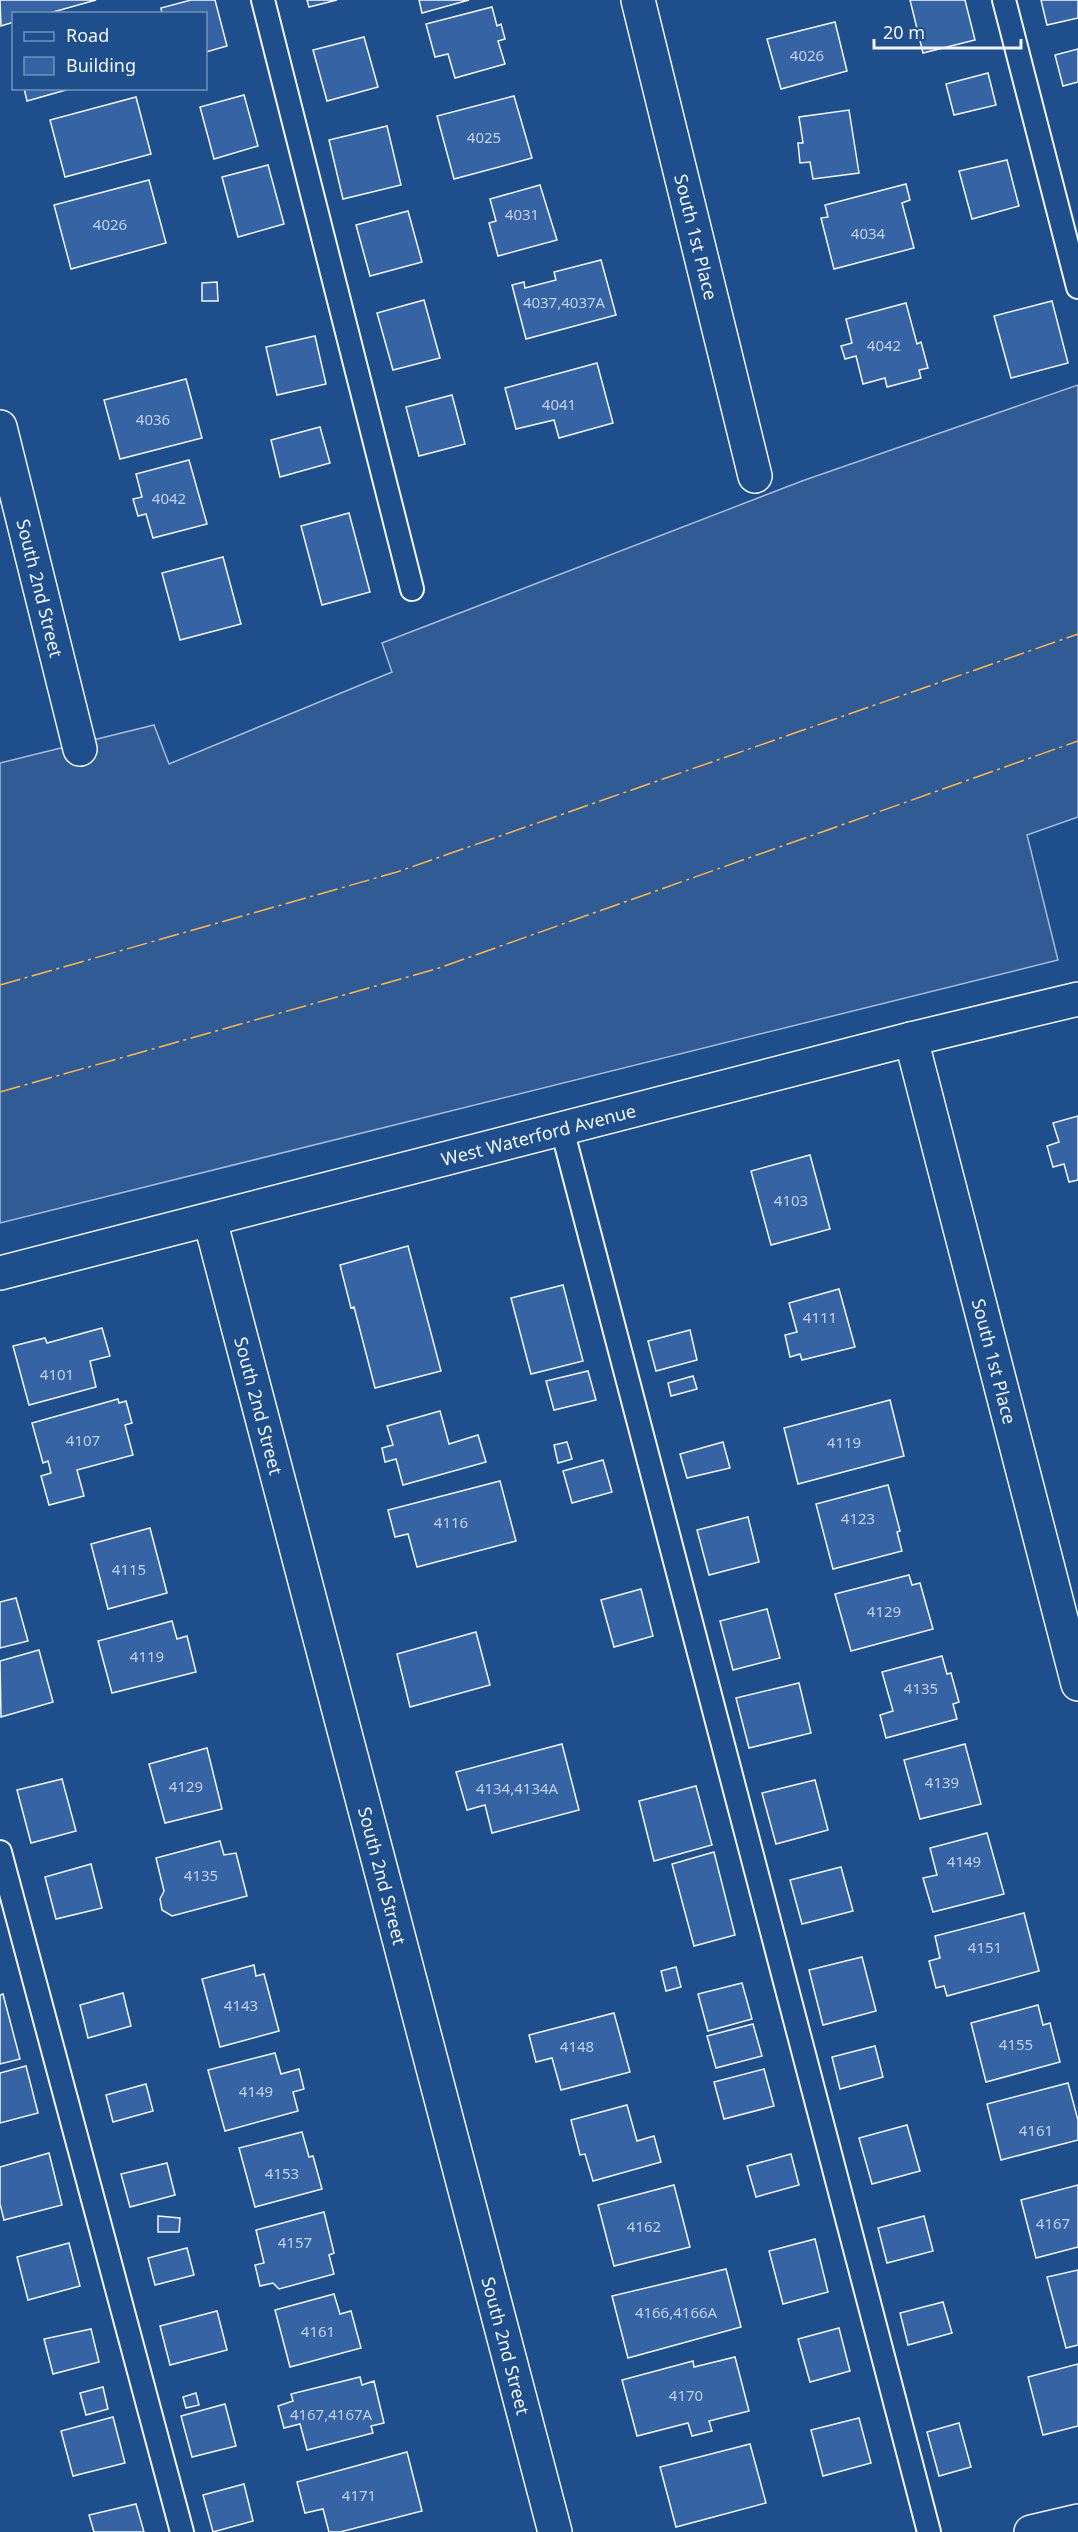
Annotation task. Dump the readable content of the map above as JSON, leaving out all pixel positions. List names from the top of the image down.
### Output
{
  "streets": {
    "street": ["South 1st Place", "South 2nd Street", "West Waterford Avenue"]
  },
  "crossings": [
    ["South 1st Place", "West Waterford Avenue"],
    ["South 2nd Street", "West Waterford Avenue"]
  ],
  "house_numbers": [
    "4026",
    "4025",
    "4031",
    "4026",
    "4034",
    "4037,4037A",
    "4042",
    "4041",
    "4036",
    "4042",
    "4103",
    "4111",
    "4101",
    "4107",
    "4119",
    "4123",
    "4116",
    "4115",
    "4129",
    "4119",
    "4135",
    "4139",
    "4129",
    "4134,4134A",
    "4149",
    "4135",
    "4151",
    "4143",
    "4155",
    "4148",
    "4149",
    "4161",
    "4153",
    "4167",
    "4162",
    "4157",
    "4166,4166A",
    "4161",
    "4170",
    "4167,4167A",
    "4171"
  ],
  "legend": ["Road", "Building"],
  "scale_bar": "20 m"
}
